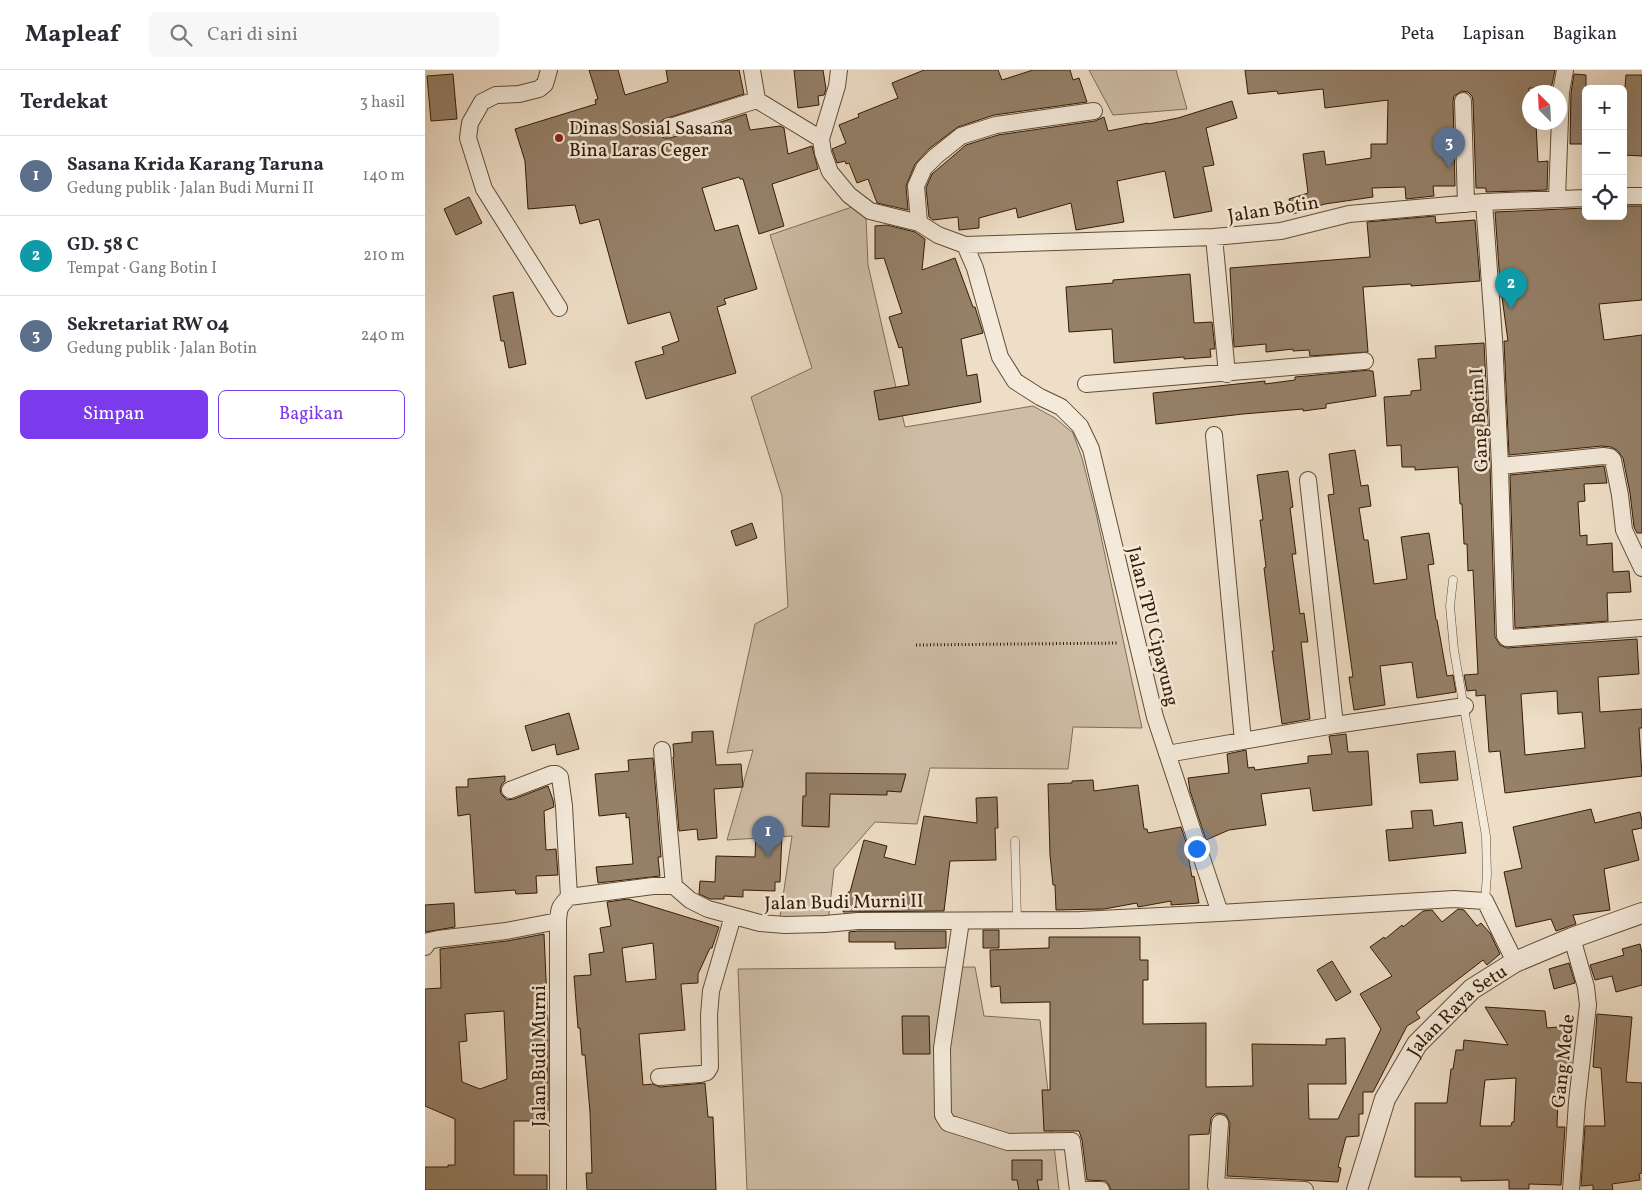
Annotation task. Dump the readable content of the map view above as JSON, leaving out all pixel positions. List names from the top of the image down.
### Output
{
  "streets": {
    "street": [
      "Jalan Botin",
      "Gang Botin I",
      "Jalan TPU Cipayung",
      "Jalan Budi Murni II",
      "Jalan Raya Setu",
      "Jalan Budi Murni",
      "Gang Mede"
    ]
  },
  "crossings": [
    ["Jalan Botin", "Gang Botin I"],
    ["Jalan Botin", "Jalan TPU Cipayung"],
    ["Jalan TPU Cipayung", "Jalan Budi Murni II"],
    ["Jalan Raya Setu", "Gang Mede"]
  ],
  "places": ["Dinas Sosial Sasana Bina Laras Ceger"],
  "north": "top left",
  "page": {
    "header": "Mapleaf",
    "search": "Cari di sini",
    "nav": ["Peta", "Lapisan", "Bagikan"],
    "heading": ["Terdekat", "3 hasil"],
    "map_buttons": ["+", "−"],
    "pins": ["3", "2", "1"],
    "list": [
      {
        "mark": "1",
        "name": "Sasana Krida Karang Taruna",
        "note": "Gedung publik · Jalan Budi Murni II",
        "value": "140 m"
      },
      {
        "mark": "2",
        "name": "GD. 58 C",
        "note": "Tempat · Gang Botin I",
        "value": "210 m"
      },
      {
        "mark": "3",
        "name": "Sekretariat RW 04",
        "note": "Gedung publik · Jalan Botin",
        "value": "240 m"
      }
    ],
    "buttons": ["Simpan", "Bagikan"]
  }
}
